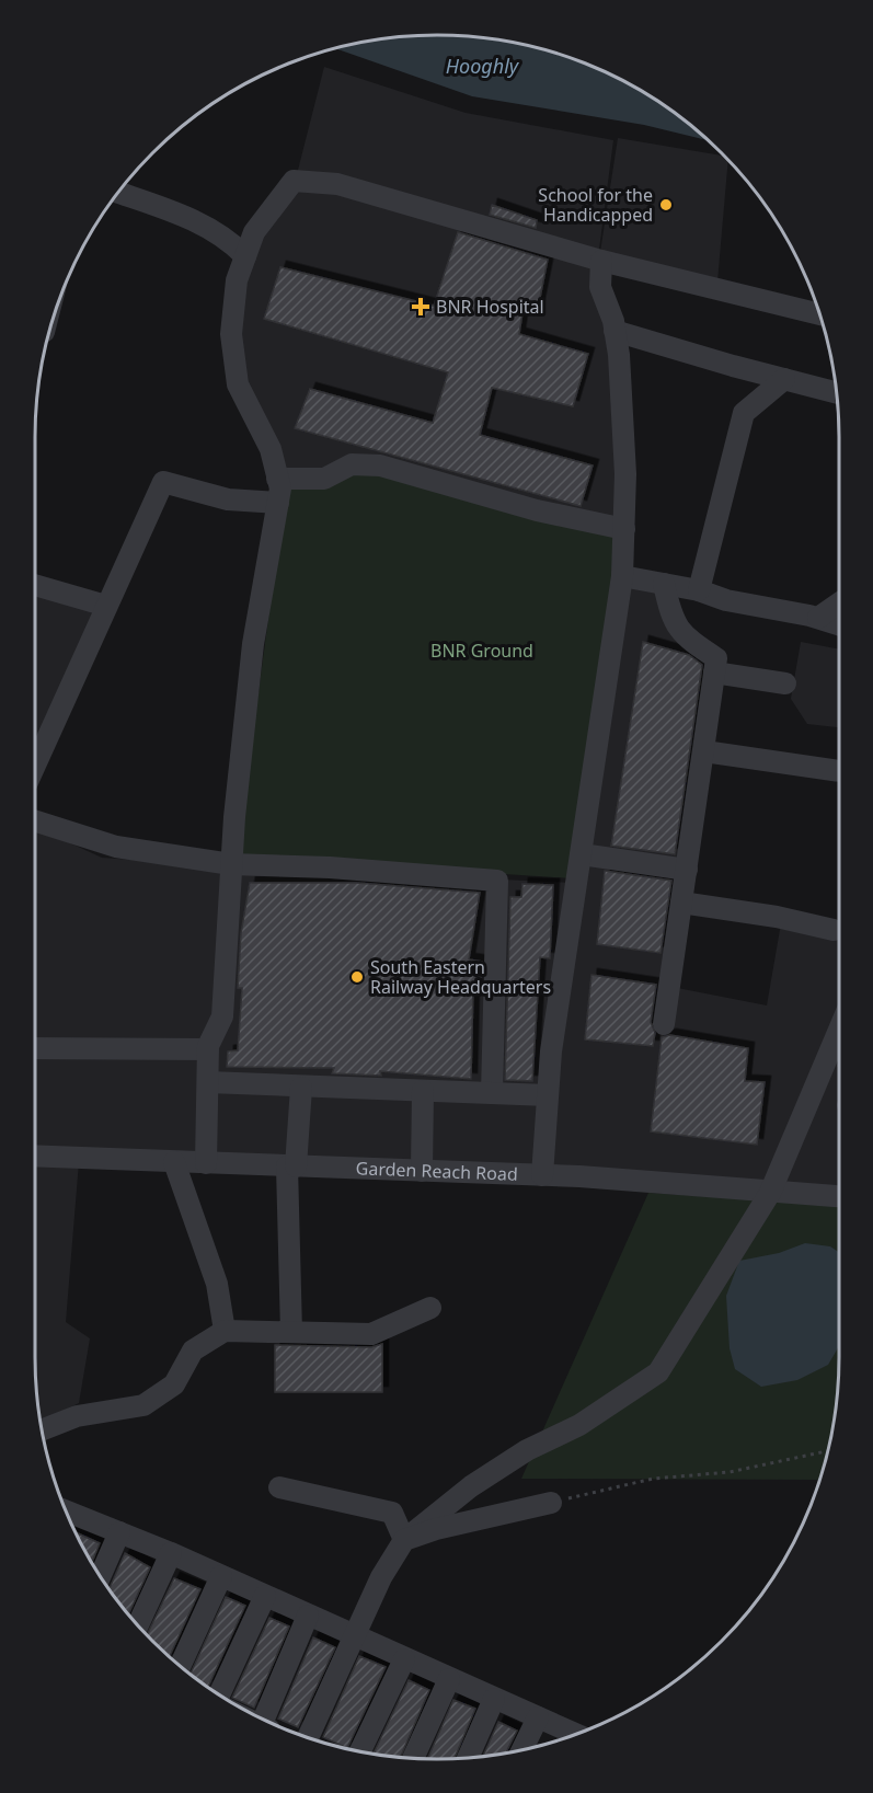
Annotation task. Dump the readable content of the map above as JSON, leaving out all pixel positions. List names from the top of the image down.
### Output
{
  "streets": {
    "street": ["Garden Reach Road"]
  },
  "water": ["Hooghly"],
  "parks": ["BNR Ground"],
  "places": {
    "other": ["School for the Handicapped", "South Eastern Railway Headquarters"],
    "health": ["BNR Hospital"]
  }
}
